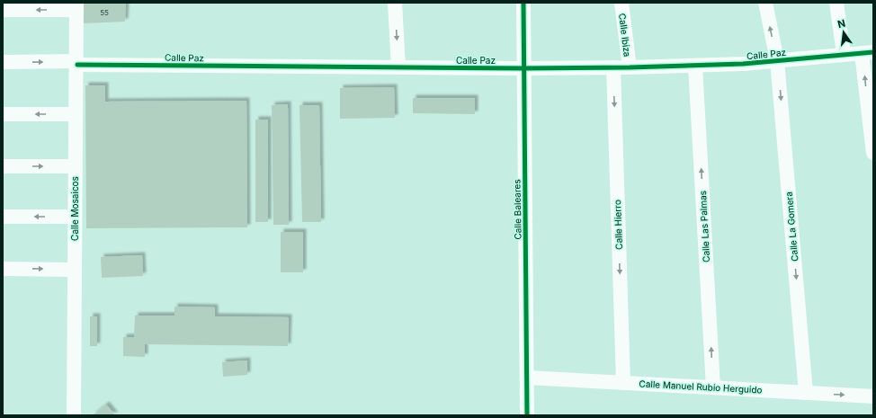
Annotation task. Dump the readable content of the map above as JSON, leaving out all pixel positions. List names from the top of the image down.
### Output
{
  "streets": {
    "street": [
      "Calle Ibiza",
      "Calle Paz",
      "Calle Mosaicos",
      "Calle Baleares",
      "Calle Hierro",
      "Calle Las Palmas",
      "Calle La Gomera",
      "Calle Manuel Rubio Herguido"
    ]
  },
  "crossings": [
    ["Calle Ibiza", "Calle Paz"],
    ["Calle Paz", "Calle Mosaicos"],
    ["Calle Paz", "Calle Baleares"],
    ["Calle Paz", "Calle Hierro"],
    ["Calle Paz", "Calle Las Palmas"],
    ["Calle Paz", "Calle La Gomera"],
    ["Calle Baleares", "Calle Manuel Rubio Herguido"],
    ["Calle Hierro", "Calle Manuel Rubio Herguido"],
    ["Calle Las Palmas", "Calle Manuel Rubio Herguido"],
    ["Calle La Gomera", "Calle Manuel Rubio Herguido"]
  ],
  "one_way": ["Calle Hierro", "Calle Las Palmas"],
  "house_numbers": ["55"],
  "north": "top"
}
